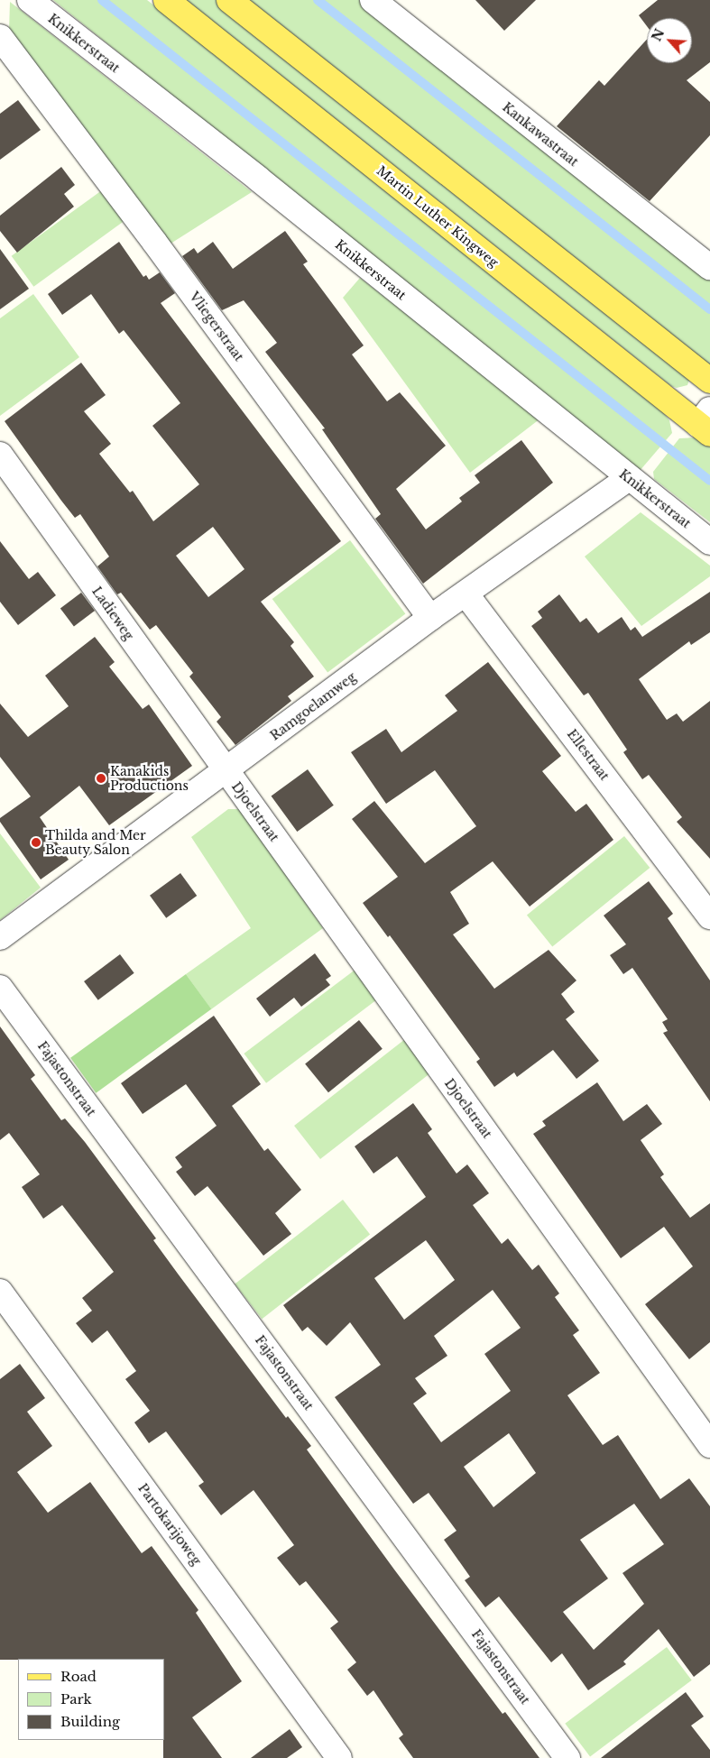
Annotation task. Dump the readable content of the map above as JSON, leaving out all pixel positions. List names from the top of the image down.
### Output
{
  "streets": {
    "main road": ["Martin Luther Kingweg"],
    "street": [
      "Knikkerstraat",
      "Kankawastraat",
      "Vliegerstraat",
      "Ladieweg",
      "Ramgoelamweg",
      "Ellestraat",
      "Djoelstraat",
      "Fajastonstraat",
      "Partokarijoweg"
    ]
  },
  "crossings": [
    ["Knikkerstraat", "Ramgoelamweg"],
    ["Vliegerstraat", "Ramgoelamweg"],
    ["Ladieweg", "Ramgoelamweg"],
    ["Ladieweg", "Djoelstraat"],
    ["Ramgoelamweg", "Ellestraat"],
    ["Ramgoelamweg", "Djoelstraat"]
  ],
  "places": ["Kanakids Productions", "Thilda and Mer Beauty Salon"],
  "legend": ["Road", "Park", "Building"],
  "north": "top left"
}
